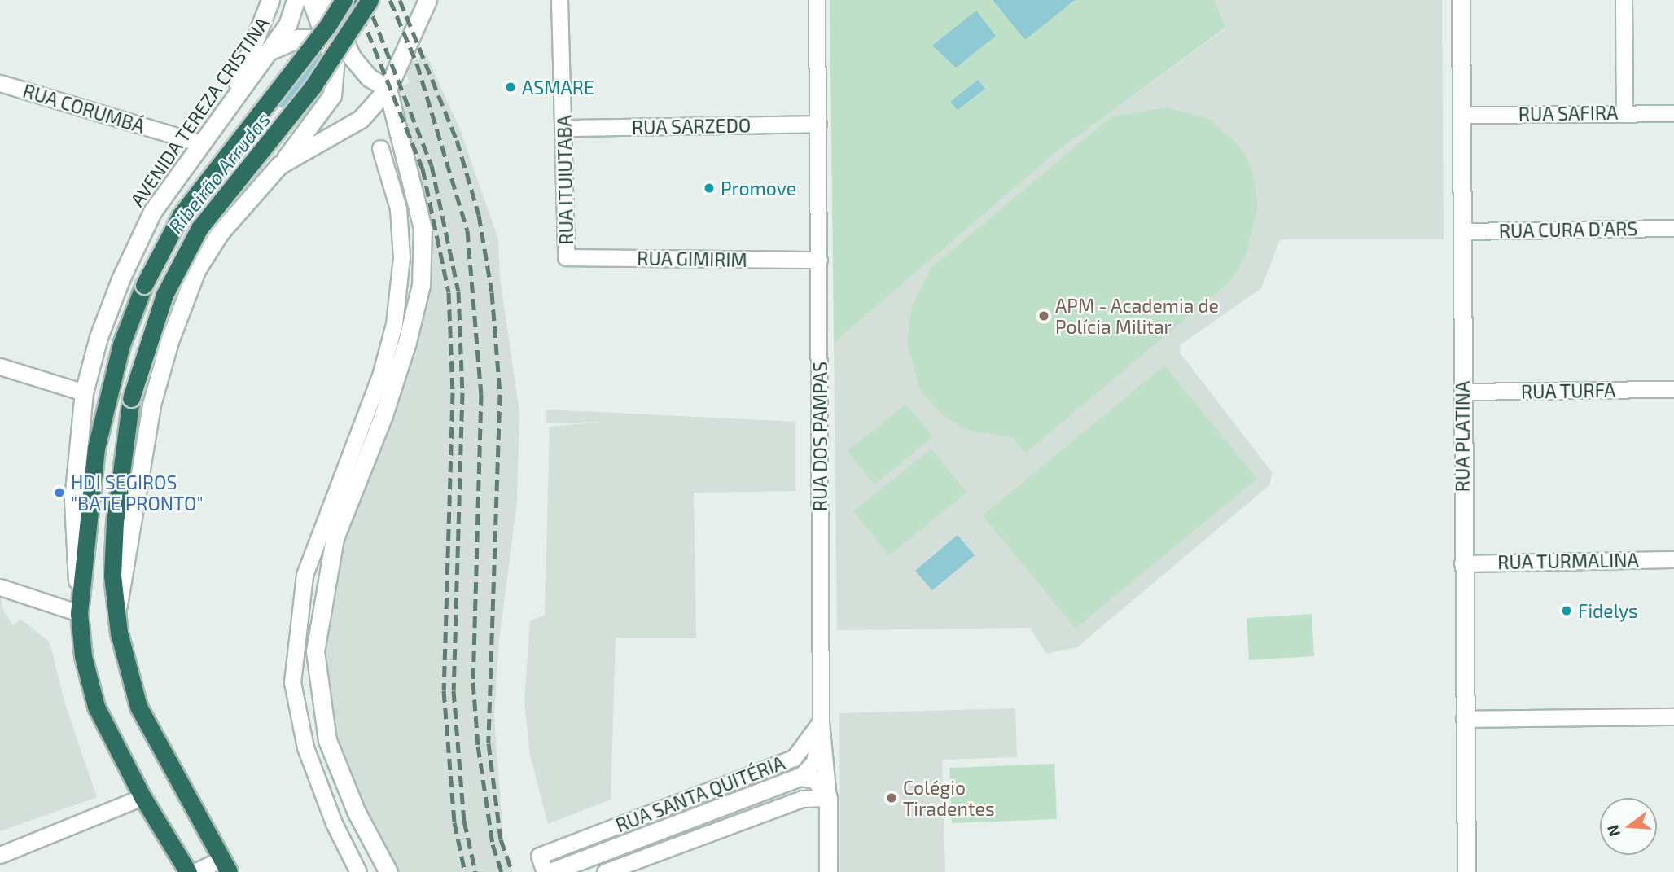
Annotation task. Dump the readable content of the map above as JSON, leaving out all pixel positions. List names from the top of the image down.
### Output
{
  "streets": {
    "highway": ["AVENIDA TEREZA CRISTINA"],
    "main road": ["RUA DOS PAMPAS", "RUA PLATINA", "RUA SANTA QUITÉRIA"],
    "street": [
      "RUA CORUMBÁ",
      "RUA SAFIRA",
      "RUA SARZEDO",
      "RUA ITUIUTABA",
      "RUA CURA D'ARS",
      "RUA GIMIRIM",
      "RUA TURFA",
      "RUA TURMALINA"
    ]
  },
  "crossings": [
    ["RUA CORUMBÁ", "AVENIDA TEREZA CRISTINA"],
    ["RUA SAFIRA", "RUA PLATINA"],
    ["RUA SARZEDO", "RUA ITUIUTABA"],
    ["RUA SARZEDO", "RUA DOS PAMPAS"],
    ["RUA ITUIUTABA", "RUA GIMIRIM"],
    ["RUA CURA D'ARS", "RUA PLATINA"],
    ["RUA GIMIRIM", "RUA DOS PAMPAS"],
    ["RUA TURFA", "RUA PLATINA"],
    ["RUA DOS PAMPAS", "RUA SANTA QUITÉRIA"],
    ["RUA PLATINA", "RUA TURMALINA"]
  ],
  "water": ["Ribeirão Arrudas"],
  "places": [
    "ASMARE",
    "Promove",
    "APM - Academia de Polícia Militar",
    "HDI SEGIROS \"BATE PRONTO\"",
    "Fidelys",
    "Colégio Tiradentes"
  ],
  "north": "left"
}
